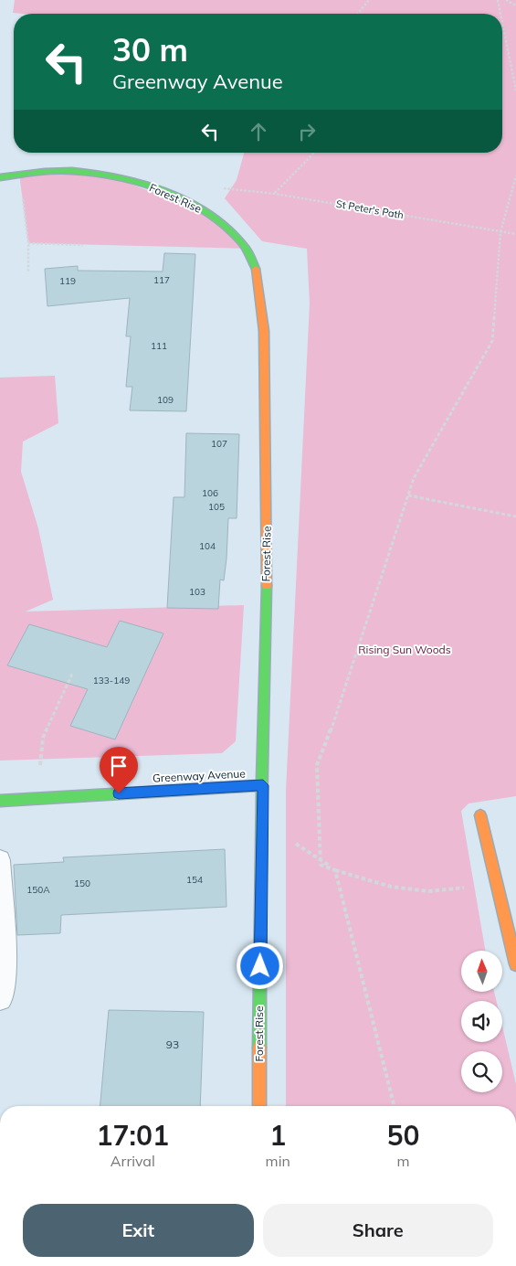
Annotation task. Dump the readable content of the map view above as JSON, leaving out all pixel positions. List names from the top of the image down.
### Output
{
  "streets": {
    "street": ["Forest Rise", "Greenway Avenue"],
    "path": ["St Peter's Path"]
  },
  "crossings": [
    ["Forest Rise", "Greenway Avenue"]
  ],
  "parks": ["Rising Sun Woods"],
  "house_numbers": [
    "117",
    "119",
    "111",
    "109",
    "107",
    "106",
    "105",
    "104",
    "103",
    "133-149",
    "154",
    "150",
    "150A",
    "93"
  ],
  "north": "top",
  "page": {
    "turn": ["30 m", "Greenway Avenue"],
    "eta": [
      "17:01",
      "Arrival",
      "1",
      "min",
      "50",
      "m"
    ],
    "buttons": ["Exit", "Share"]
  }
}
